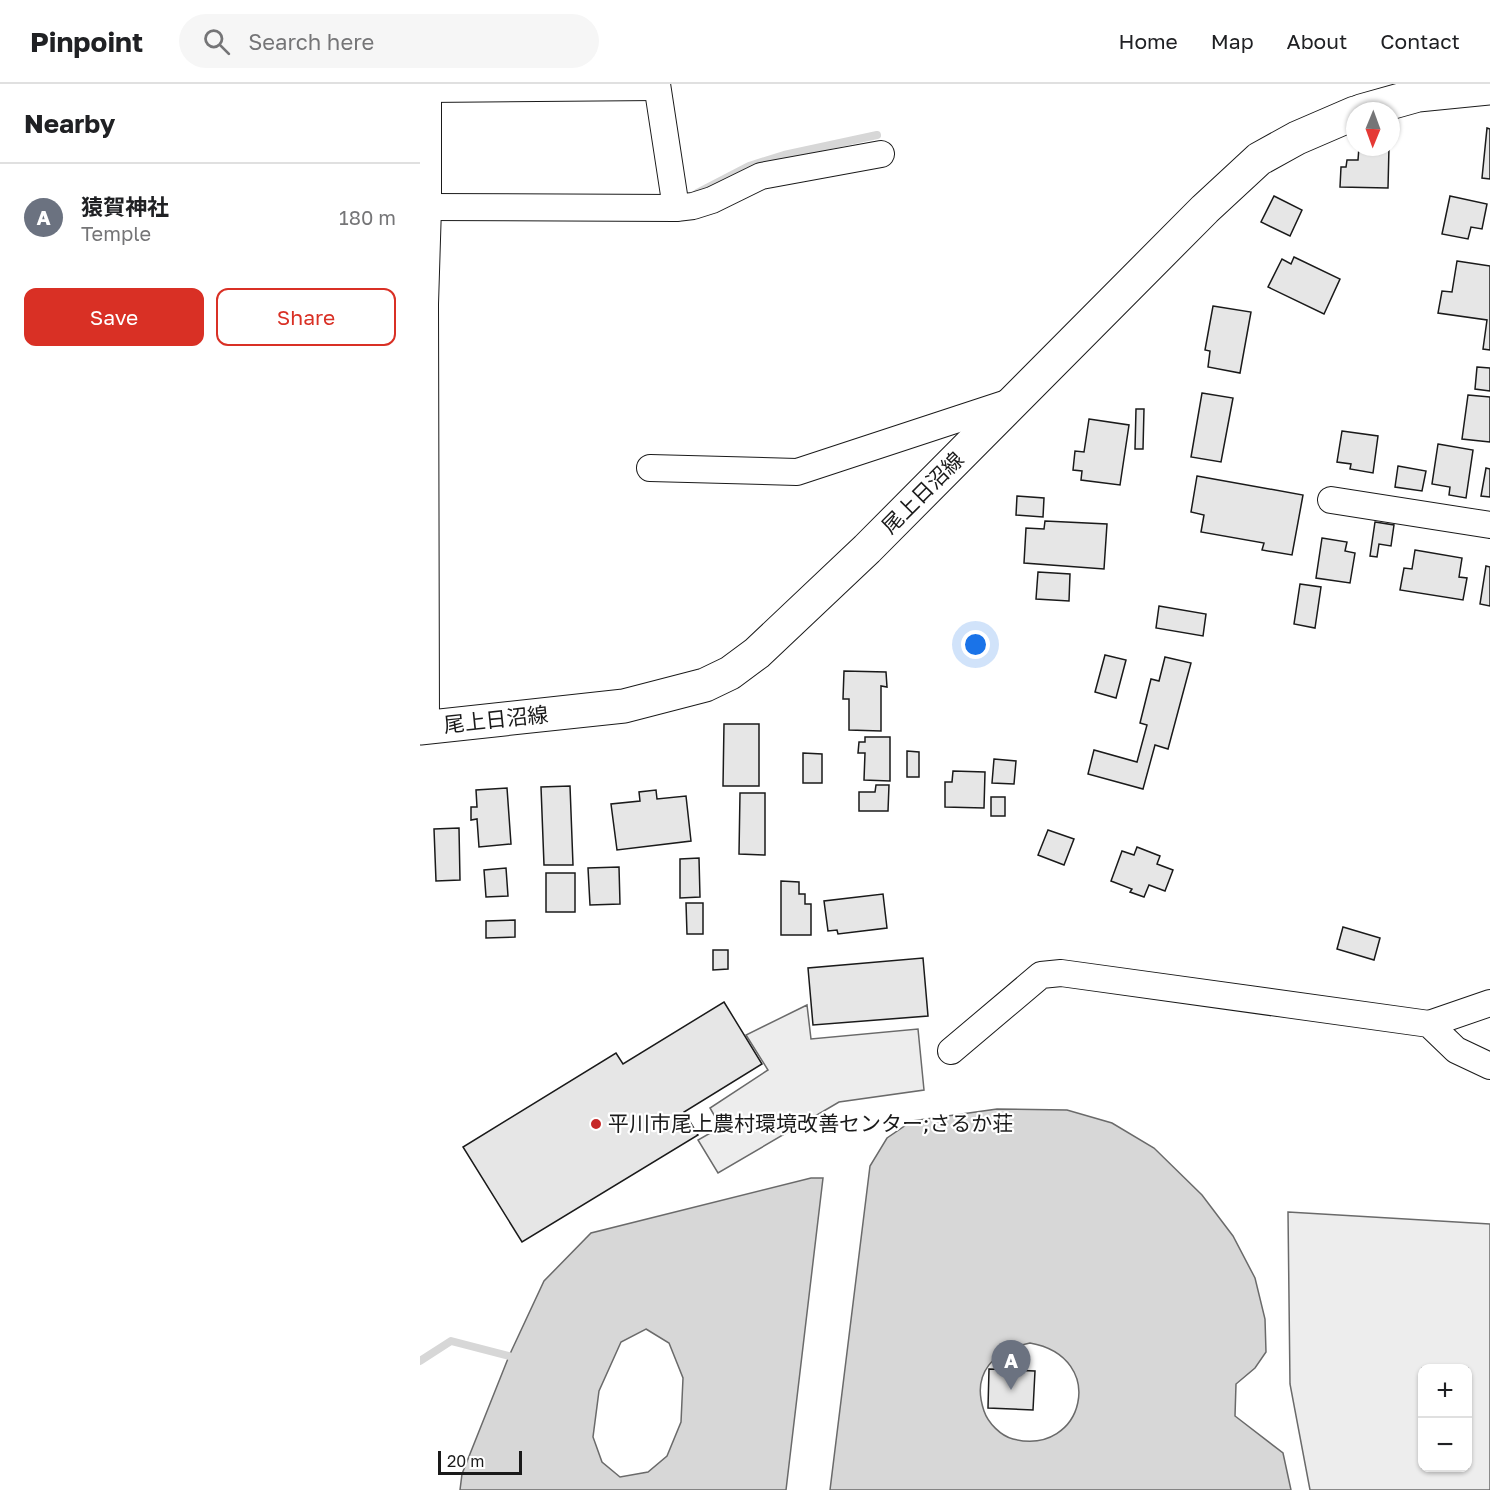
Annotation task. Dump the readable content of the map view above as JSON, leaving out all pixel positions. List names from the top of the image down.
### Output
{
  "streets": {
    "main road": ["尾上日沼線"]
  },
  "places": ["平川市尾上農村環境改善センター;さるか荘"],
  "scale_bar": "20 m",
  "north": "bottom",
  "page": {
    "header": "Pinpoint",
    "search": "Search here",
    "nav": [
      "Home",
      "Map",
      "About",
      "Contact"
    ],
    "heading": "Nearby",
    "list": [
      {
        "mark": "A",
        "name": "猿賀神社",
        "note": "Temple",
        "value": "180 m"
      }
    ],
    "buttons": ["Save", "Share"],
    "pins": "A",
    "map_buttons": ["+", "−"],
    "scale": "20 m"
  }
}
